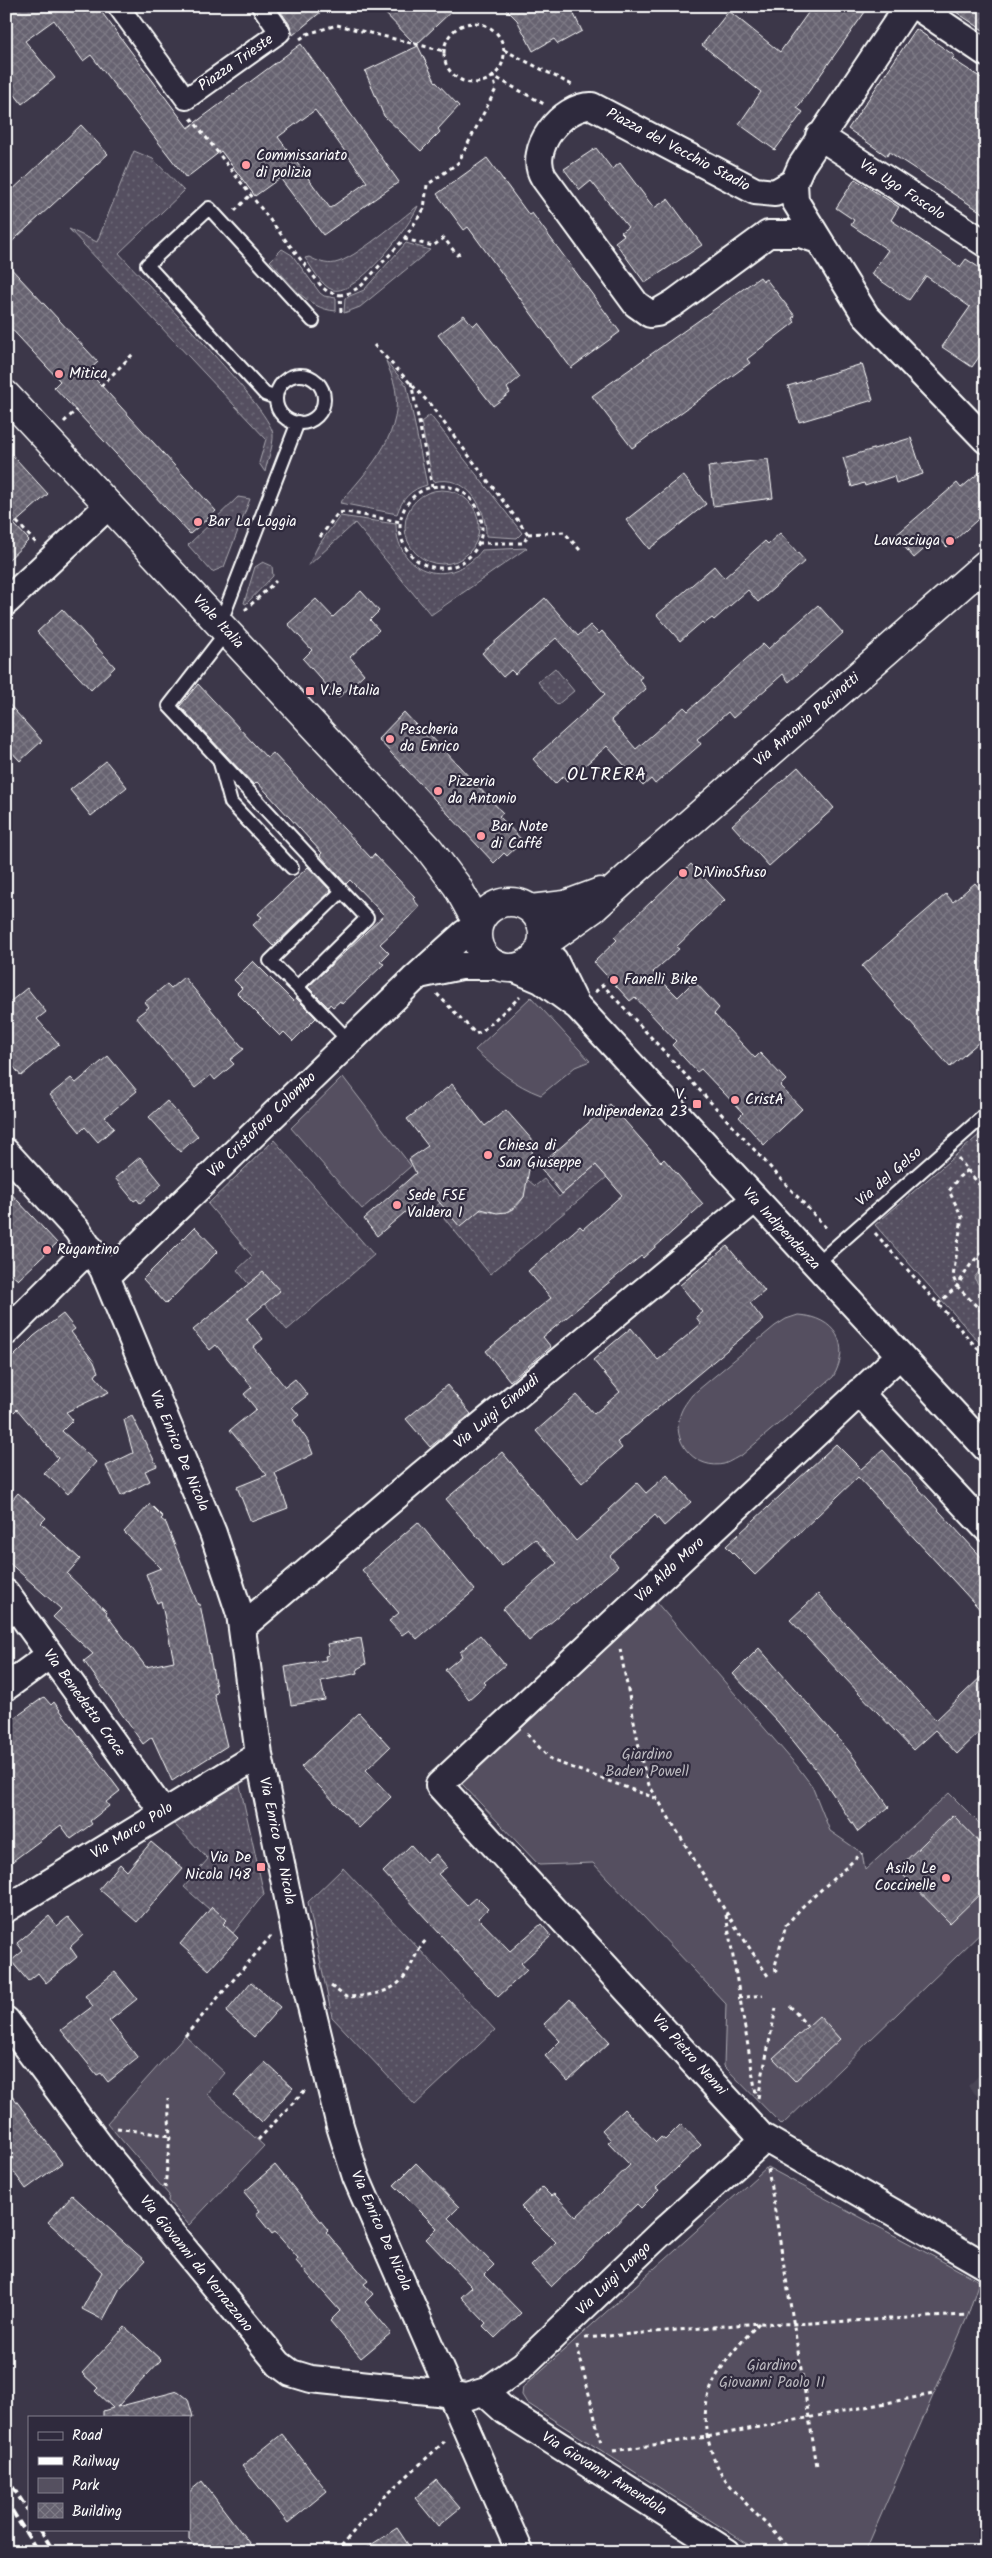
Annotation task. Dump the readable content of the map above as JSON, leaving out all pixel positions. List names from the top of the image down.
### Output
{
  "streets": {
    "street": [
      "Piazza Trieste",
      "Piazza del Vecchio Stadio",
      "Via Ugo Foscolo",
      "Viale Italia",
      "Via Antonio Pacinotti",
      "Via Cristoforo Colombo",
      "Via Indipendenza",
      "Via Luigi Einaudi",
      "Via Enrico De Nicola",
      "Via Aldo Moro",
      "Via Benedetto Croce",
      "Via Marco Polo",
      "Via Pietro Nenni",
      "Via Giovanni da Verrazzano",
      "Via Luigi Longo",
      "Via Giovanni Amendola"
    ],
    "lane": ["Via del Gelso"]
  },
  "crossings": [
    ["Viale Italia", "Via Antonio Pacinotti"],
    ["Viale Italia", "Via Cristoforo Colombo"],
    ["Viale Italia", "Via Indipendenza"],
    ["Via Antonio Pacinotti", "Via Cristoforo Colombo"],
    ["Via Antonio Pacinotti", "Via Indipendenza"],
    ["Via Cristoforo Colombo", "Via Indipendenza"],
    ["Via Cristoforo Colombo", "Via Enrico De Nicola"],
    ["Via del Gelso", "Via Indipendenza"],
    ["Via Indipendenza", "Via Luigi Einaudi"],
    ["Via Indipendenza", "Via Aldo Moro"],
    ["Via Luigi Einaudi", "Via Enrico De Nicola"],
    ["Via Enrico De Nicola", "Via Marco Polo"],
    ["Via Enrico De Nicola", "Via Giovanni da Verrazzano"],
    ["Via Enrico De Nicola", "Via Luigi Longo"],
    ["Via Aldo Moro", "Via Pietro Nenni"],
    ["Via Benedetto Croce", "Via Marco Polo"],
    ["Via Pietro Nenni", "Via Luigi Longo"],
    ["Via Giovanni da Verrazzano", "Via Luigi Longo"],
    ["Via Luigi Longo", "Via Giovanni Amendola"]
  ],
  "districts": ["OLTRERA"],
  "parks": ["Giardino Baden Powell", "Giardino Giovanni Paolo II"],
  "places": {
    "other": [
      "Commissariato di polizia",
      "Mitica",
      "Bar La Loggia",
      "Lavasciuga",
      "Pescheria da Enrico",
      "Pizzeria da Antonio",
      "Bar Note di Caffé",
      "DiVinoSfuso",
      "Fanelli Bike",
      "CristA",
      "Chiesa di San Giuseppe",
      "Sede FSE Valdera 1",
      "Rugantino",
      "Asilo Le Coccinelle"
    ],
    "transit": ["V.le Italia", "V. Indipendenza 23", "Via De Nicola 148"]
  },
  "legend": [
    "Road",
    "Railway",
    "Park",
    "Building"
  ]
}
